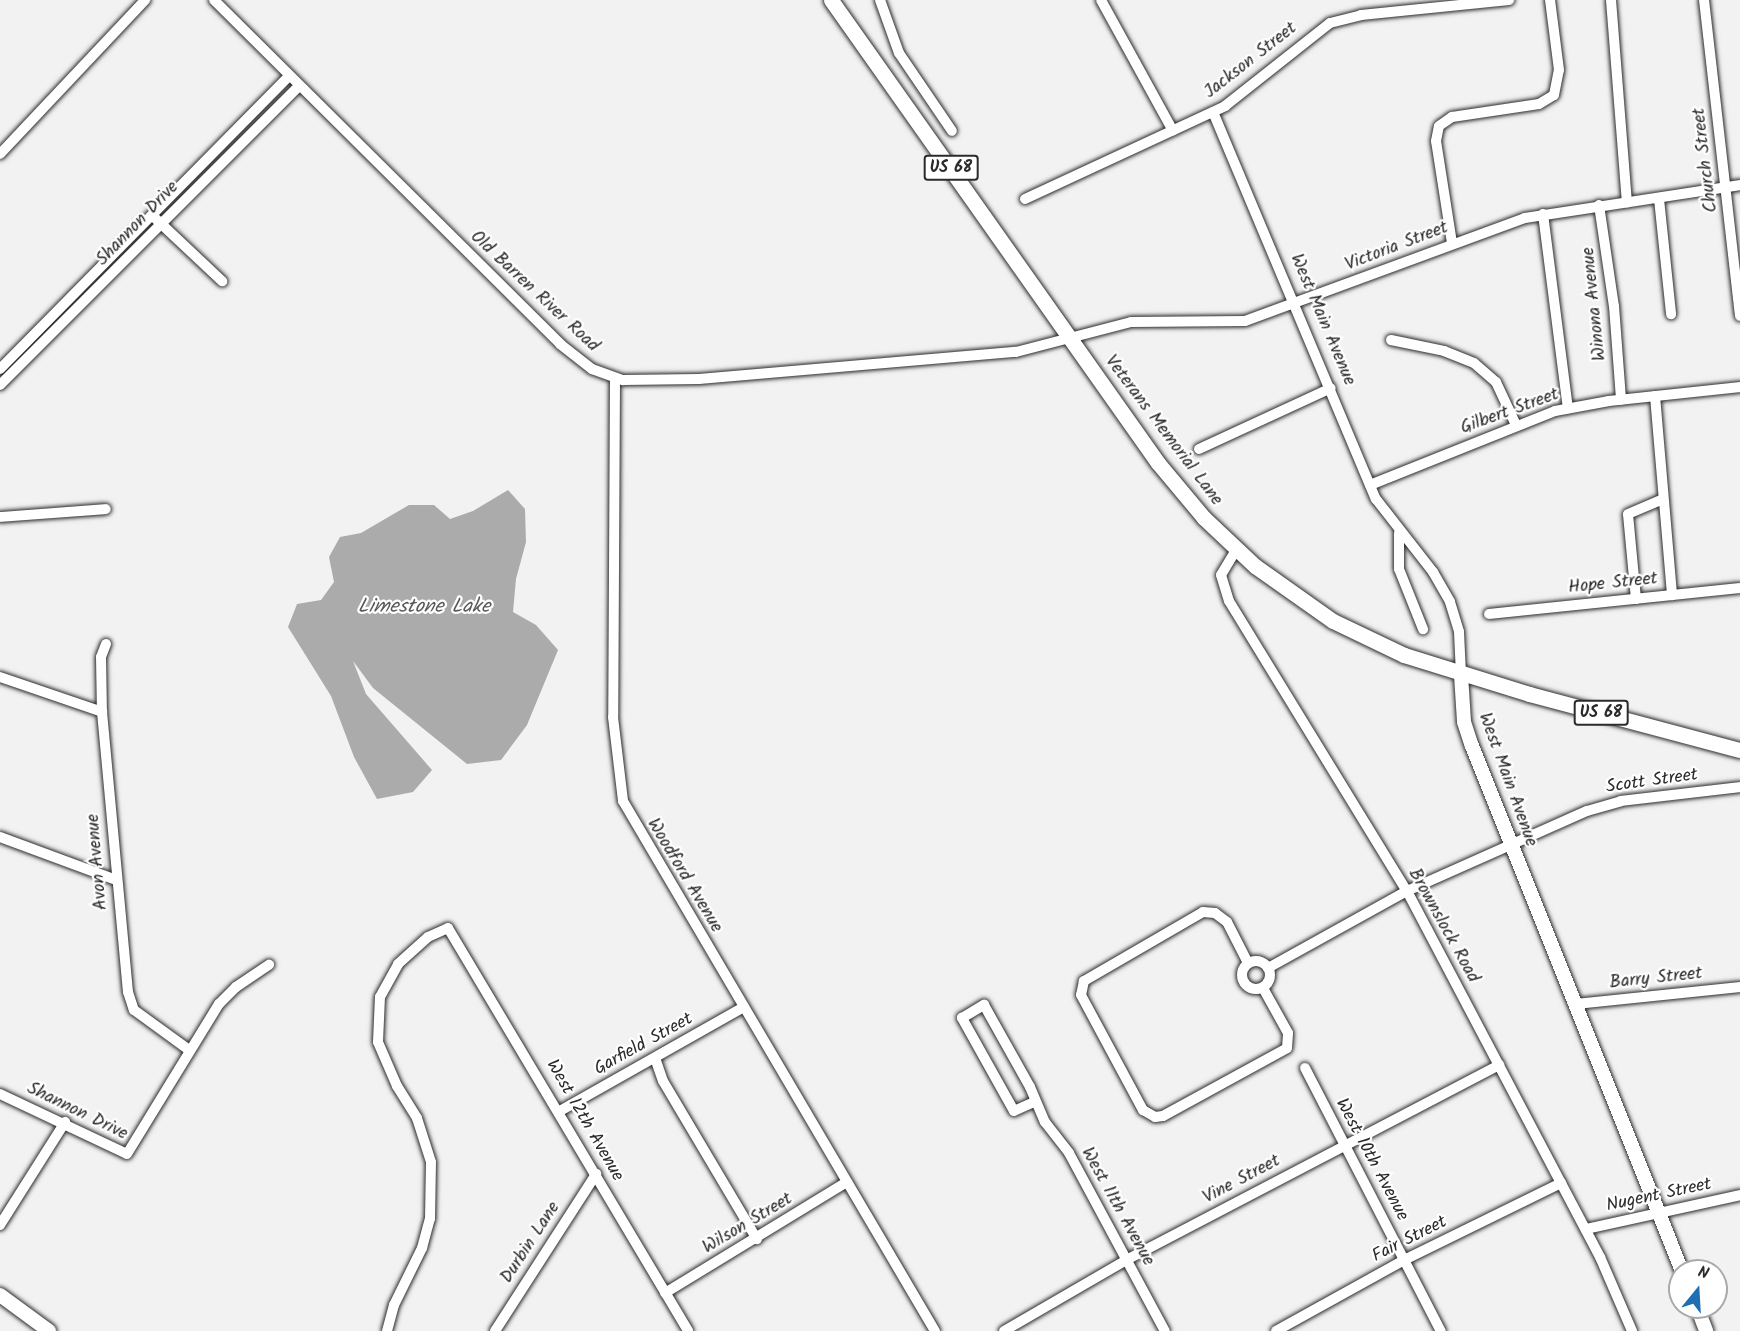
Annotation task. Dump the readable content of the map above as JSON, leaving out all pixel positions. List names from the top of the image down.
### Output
{
  "streets": {
    "main road": ["US 68", "Veterans Memorial Lane"],
    "street": [
      "Jackson Street",
      "Church Street",
      "Shannon Drive",
      "Victoria Street",
      "Old Barren River Road",
      "Winona Avenue",
      "West Main Avenue",
      "Gilbert Street",
      "Hope Street",
      "Scott Street",
      "Avon Avenue",
      "Woodford Avenue",
      "Brownslock Road",
      "Barry Street",
      "Garfield Street",
      "West 12th Avenue",
      "West 10th Avenue",
      "Vine Street",
      "Nugent Street",
      "West 11th Avenue",
      "Wilson Street",
      "Fair Street",
      "Durbin Lane"
    ]
  },
  "crossings": [
    ["Jackson Street", "West Main Avenue"],
    ["Church Street", "Victoria Street"],
    ["Shannon Drive", "Old Barren River Road"],
    ["Shannon Drive", "Avon Avenue"],
    ["Victoria Street", "Old Barren River Road"],
    ["Victoria Street", "Winona Avenue"],
    ["Victoria Street", "West Main Avenue"],
    ["Victoria Street", "Veterans Memorial Lane"],
    ["Old Barren River Road", "Veterans Memorial Lane"],
    ["Old Barren River Road", "Woodford Avenue"],
    ["Winona Avenue", "Gilbert Street"],
    ["West Main Avenue", "Gilbert Street"],
    ["West Main Avenue", "Veterans Memorial Lane"],
    ["West Main Avenue", "Scott Street"],
    ["West Main Avenue", "Barry Street"],
    ["West Main Avenue", "Nugent Street"],
    ["Veterans Memorial Lane", "Brownslock Road"],
    ["Scott Street", "Brownslock Road"],
    ["Woodford Avenue", "Garfield Street"],
    ["Woodford Avenue", "Wilson Street"],
    ["Brownslock Road", "Vine Street"],
    ["Brownslock Road", "Nugent Street"],
    ["Brownslock Road", "Fair Street"],
    ["Garfield Street", "West 12th Avenue"],
    ["West 12th Avenue", "Wilson Street"],
    ["West 12th Avenue", "Durbin Lane"],
    ["West 10th Avenue", "Vine Street"],
    ["West 10th Avenue", "Fair Street"],
    ["Vine Street", "West 11th Avenue"]
  ],
  "water": ["Limestone Lake"],
  "north": "top"
}
